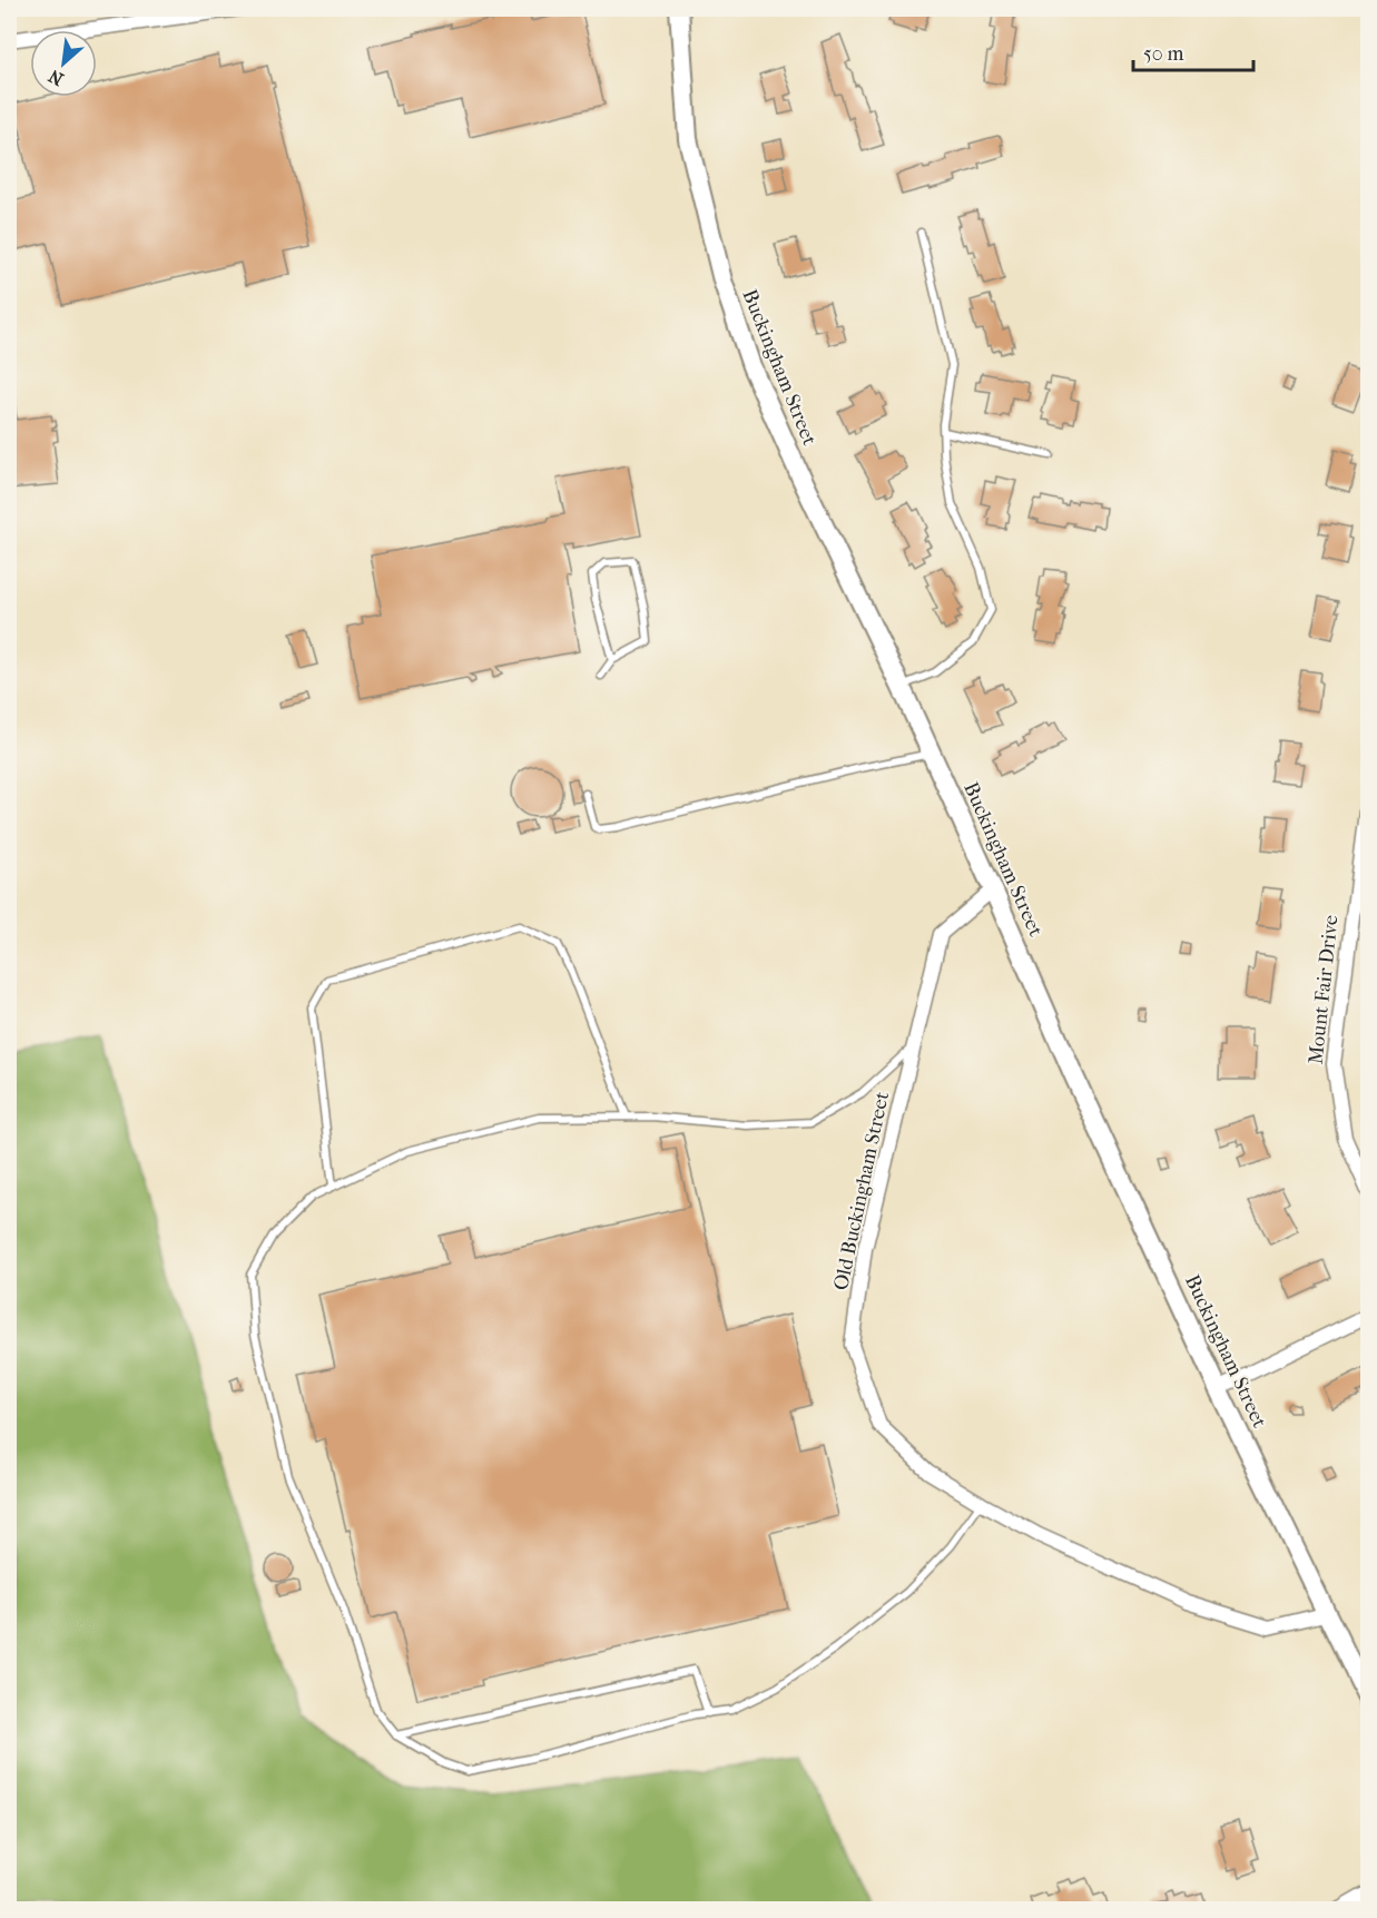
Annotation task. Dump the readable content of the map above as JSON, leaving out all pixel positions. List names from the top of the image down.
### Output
{
  "streets": {
    "main road": ["Buckingham Street"],
    "street": ["Mount Fair Drive", "Old Buckingham Street"]
  },
  "crossings": [
    ["Buckingham Street", "Old Buckingham Street"]
  ],
  "scale_bar": "50 m",
  "north": "bottom left"
}
